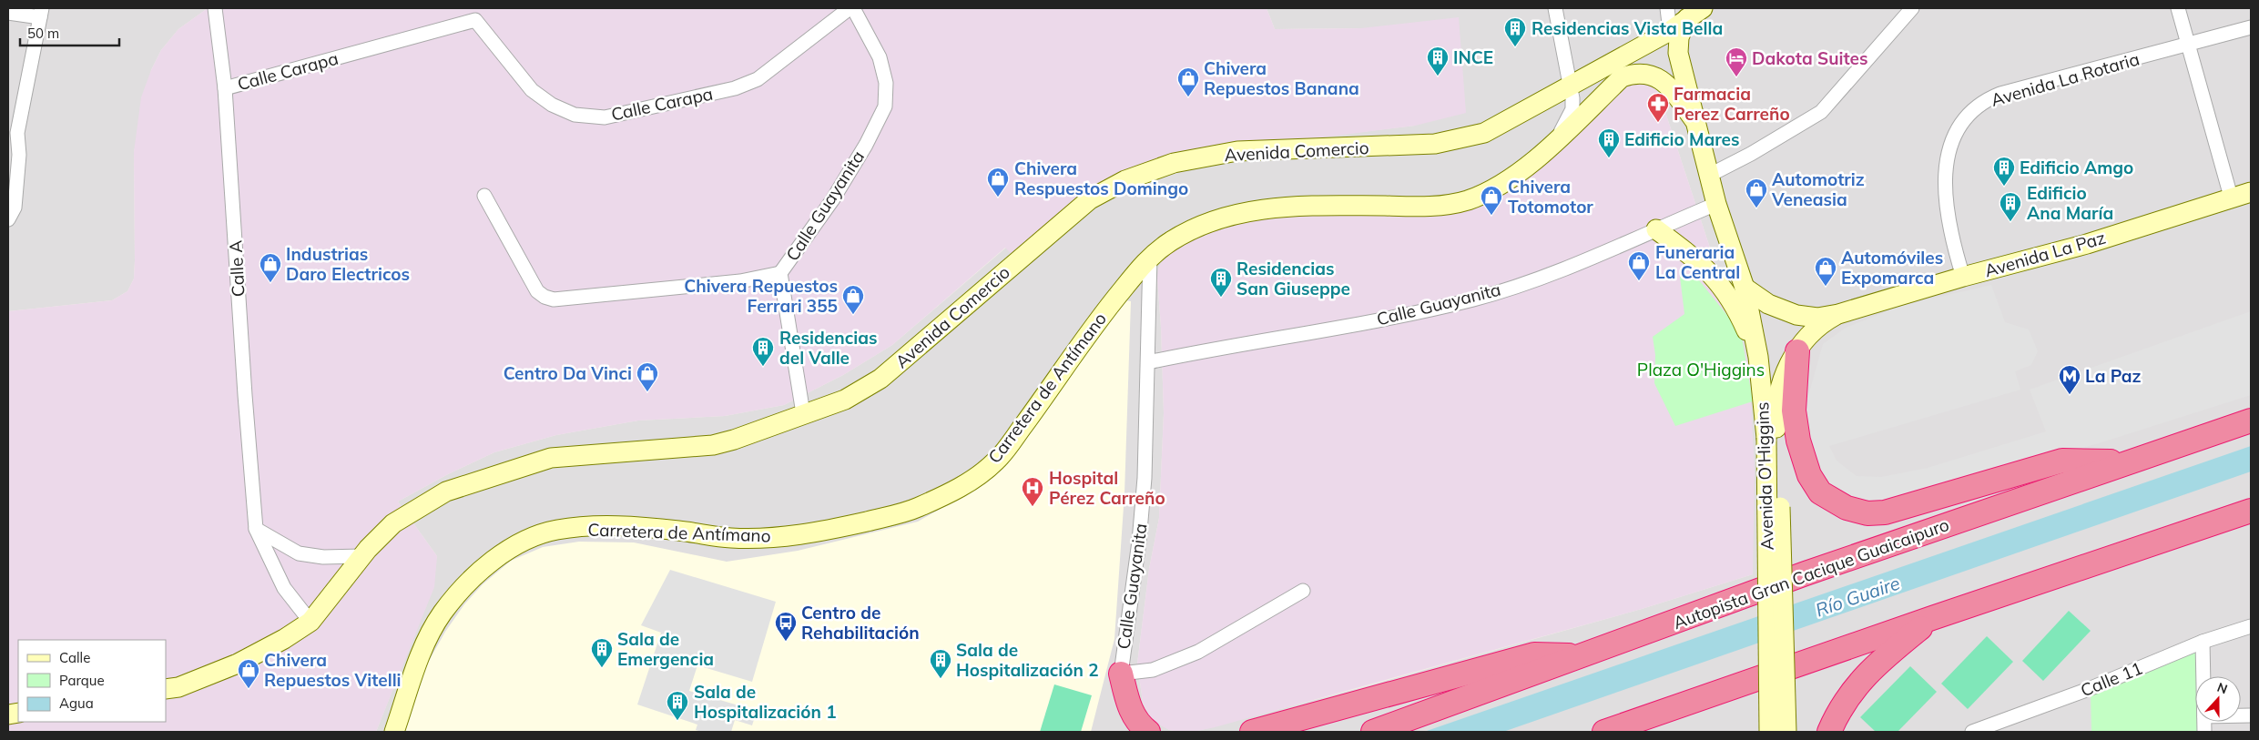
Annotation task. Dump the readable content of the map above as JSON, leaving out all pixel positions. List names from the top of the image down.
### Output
{
  "streets": {
    "highway": ["Autopista Gran Cacique Guaicaipuro"],
    "main road": [
      "Avenida Comercio",
      "Avenida La Paz",
      "Carretera de Antímano",
      "Avenida O'Higgins"
    ],
    "street": [
      "Calle Carapa",
      "Avenida La Rotaria",
      "Calle Guayanita",
      "Calle A",
      "Calle 11"
    ]
  },
  "crossings": [
    ["Calle Carapa", "Calle Guayanita"],
    ["Calle Carapa", "Calle A"],
    ["Avenida La Rotaria", "Avenida La Paz"],
    ["Avenida Comercio", "Calle Guayanita"],
    ["Avenida Comercio", "Avenida O'Higgins"],
    ["Calle Guayanita", "Carretera de Antímano"],
    ["Calle Guayanita", "Avenida O'Higgins"],
    ["Avenida La Paz", "Avenida O'Higgins"],
    ["Carretera de Antímano", "Avenida O'Higgins"]
  ],
  "water": ["Río Guaire"],
  "parks": ["Plaza O'Higgins"],
  "places": {
    "building": [
      "Residencias Vista Bella",
      "INCE",
      "Edificio Mares",
      "Edificio Amgo",
      "Edificio Ana María",
      "Residencias San Giuseppe",
      "Residencias del Valle",
      "Sala de Emergencia",
      "Sala de Hospitalización 2",
      "Sala de Hospitalización 1"
    ],
    "hotel": ["Dakota Suites"],
    "shop": [
      "Chivera Repuestos Banana",
      "Chivera Respuestos Domingo",
      "Automotriz Veneasia",
      "Chivera Totomotor",
      "Funeraria La Central",
      "Industrias Daro Electricos",
      "Automóviles Expomarca",
      "Chivera Repuestos Ferrari 355",
      "Centro Da Vinci",
      "Chivera Repuestos Vitelli"
    ],
    "pharmacy": ["Farmacia Perez Carreño"],
    "metro station": ["La Paz"],
    "hospital": ["Hospital Pérez Carreño"],
    "bus stop": ["Centro de Rehabilitación"]
  },
  "legend": ["Calle", "Parque", "Agua"],
  "scale_bar": "50 m",
  "north": "top"
}
